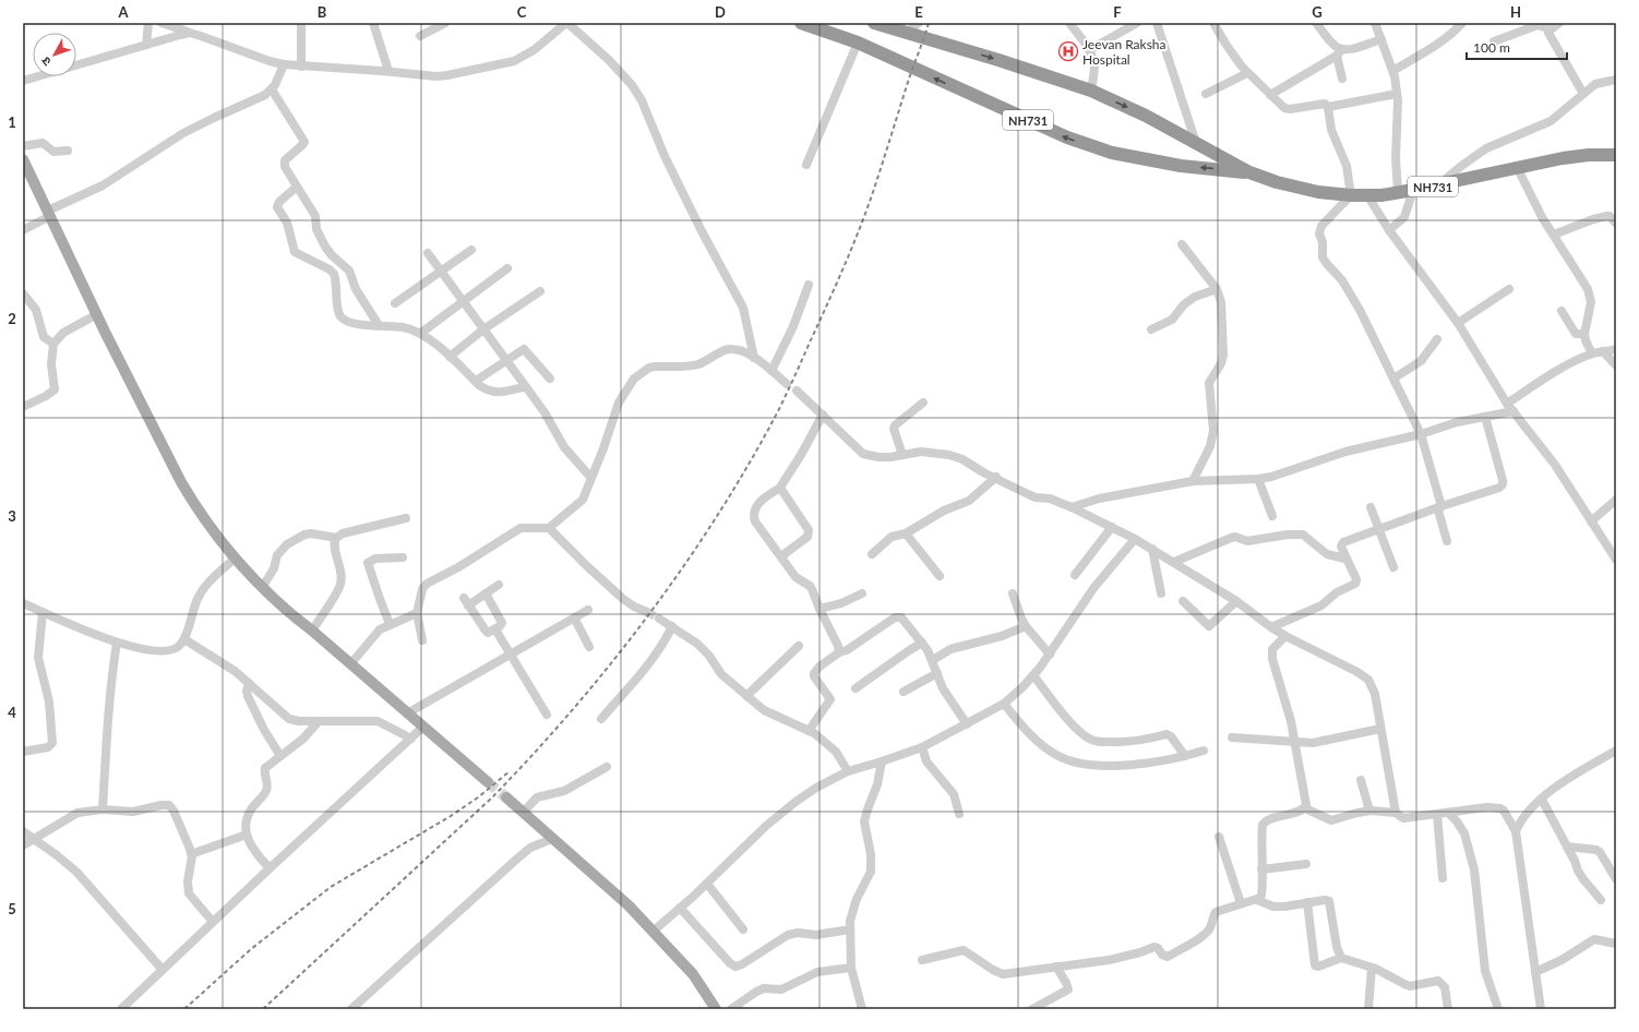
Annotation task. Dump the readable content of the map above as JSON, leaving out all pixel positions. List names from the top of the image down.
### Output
{
  "streets": {
    "highway": ["NH731"]
  },
  "places": {
    "hospital": ["Jeevan Raksha Hospital"]
  },
  "scale_bar": "100 m",
  "north": "bottom left",
  "grid": {
    "columns": [
      "A",
      "B",
      "C",
      "D",
      "E",
      "F",
      "G",
      "H"
    ],
    "rows": [
      "1",
      "2",
      "3",
      "4",
      "5"
    ]
  }
}
